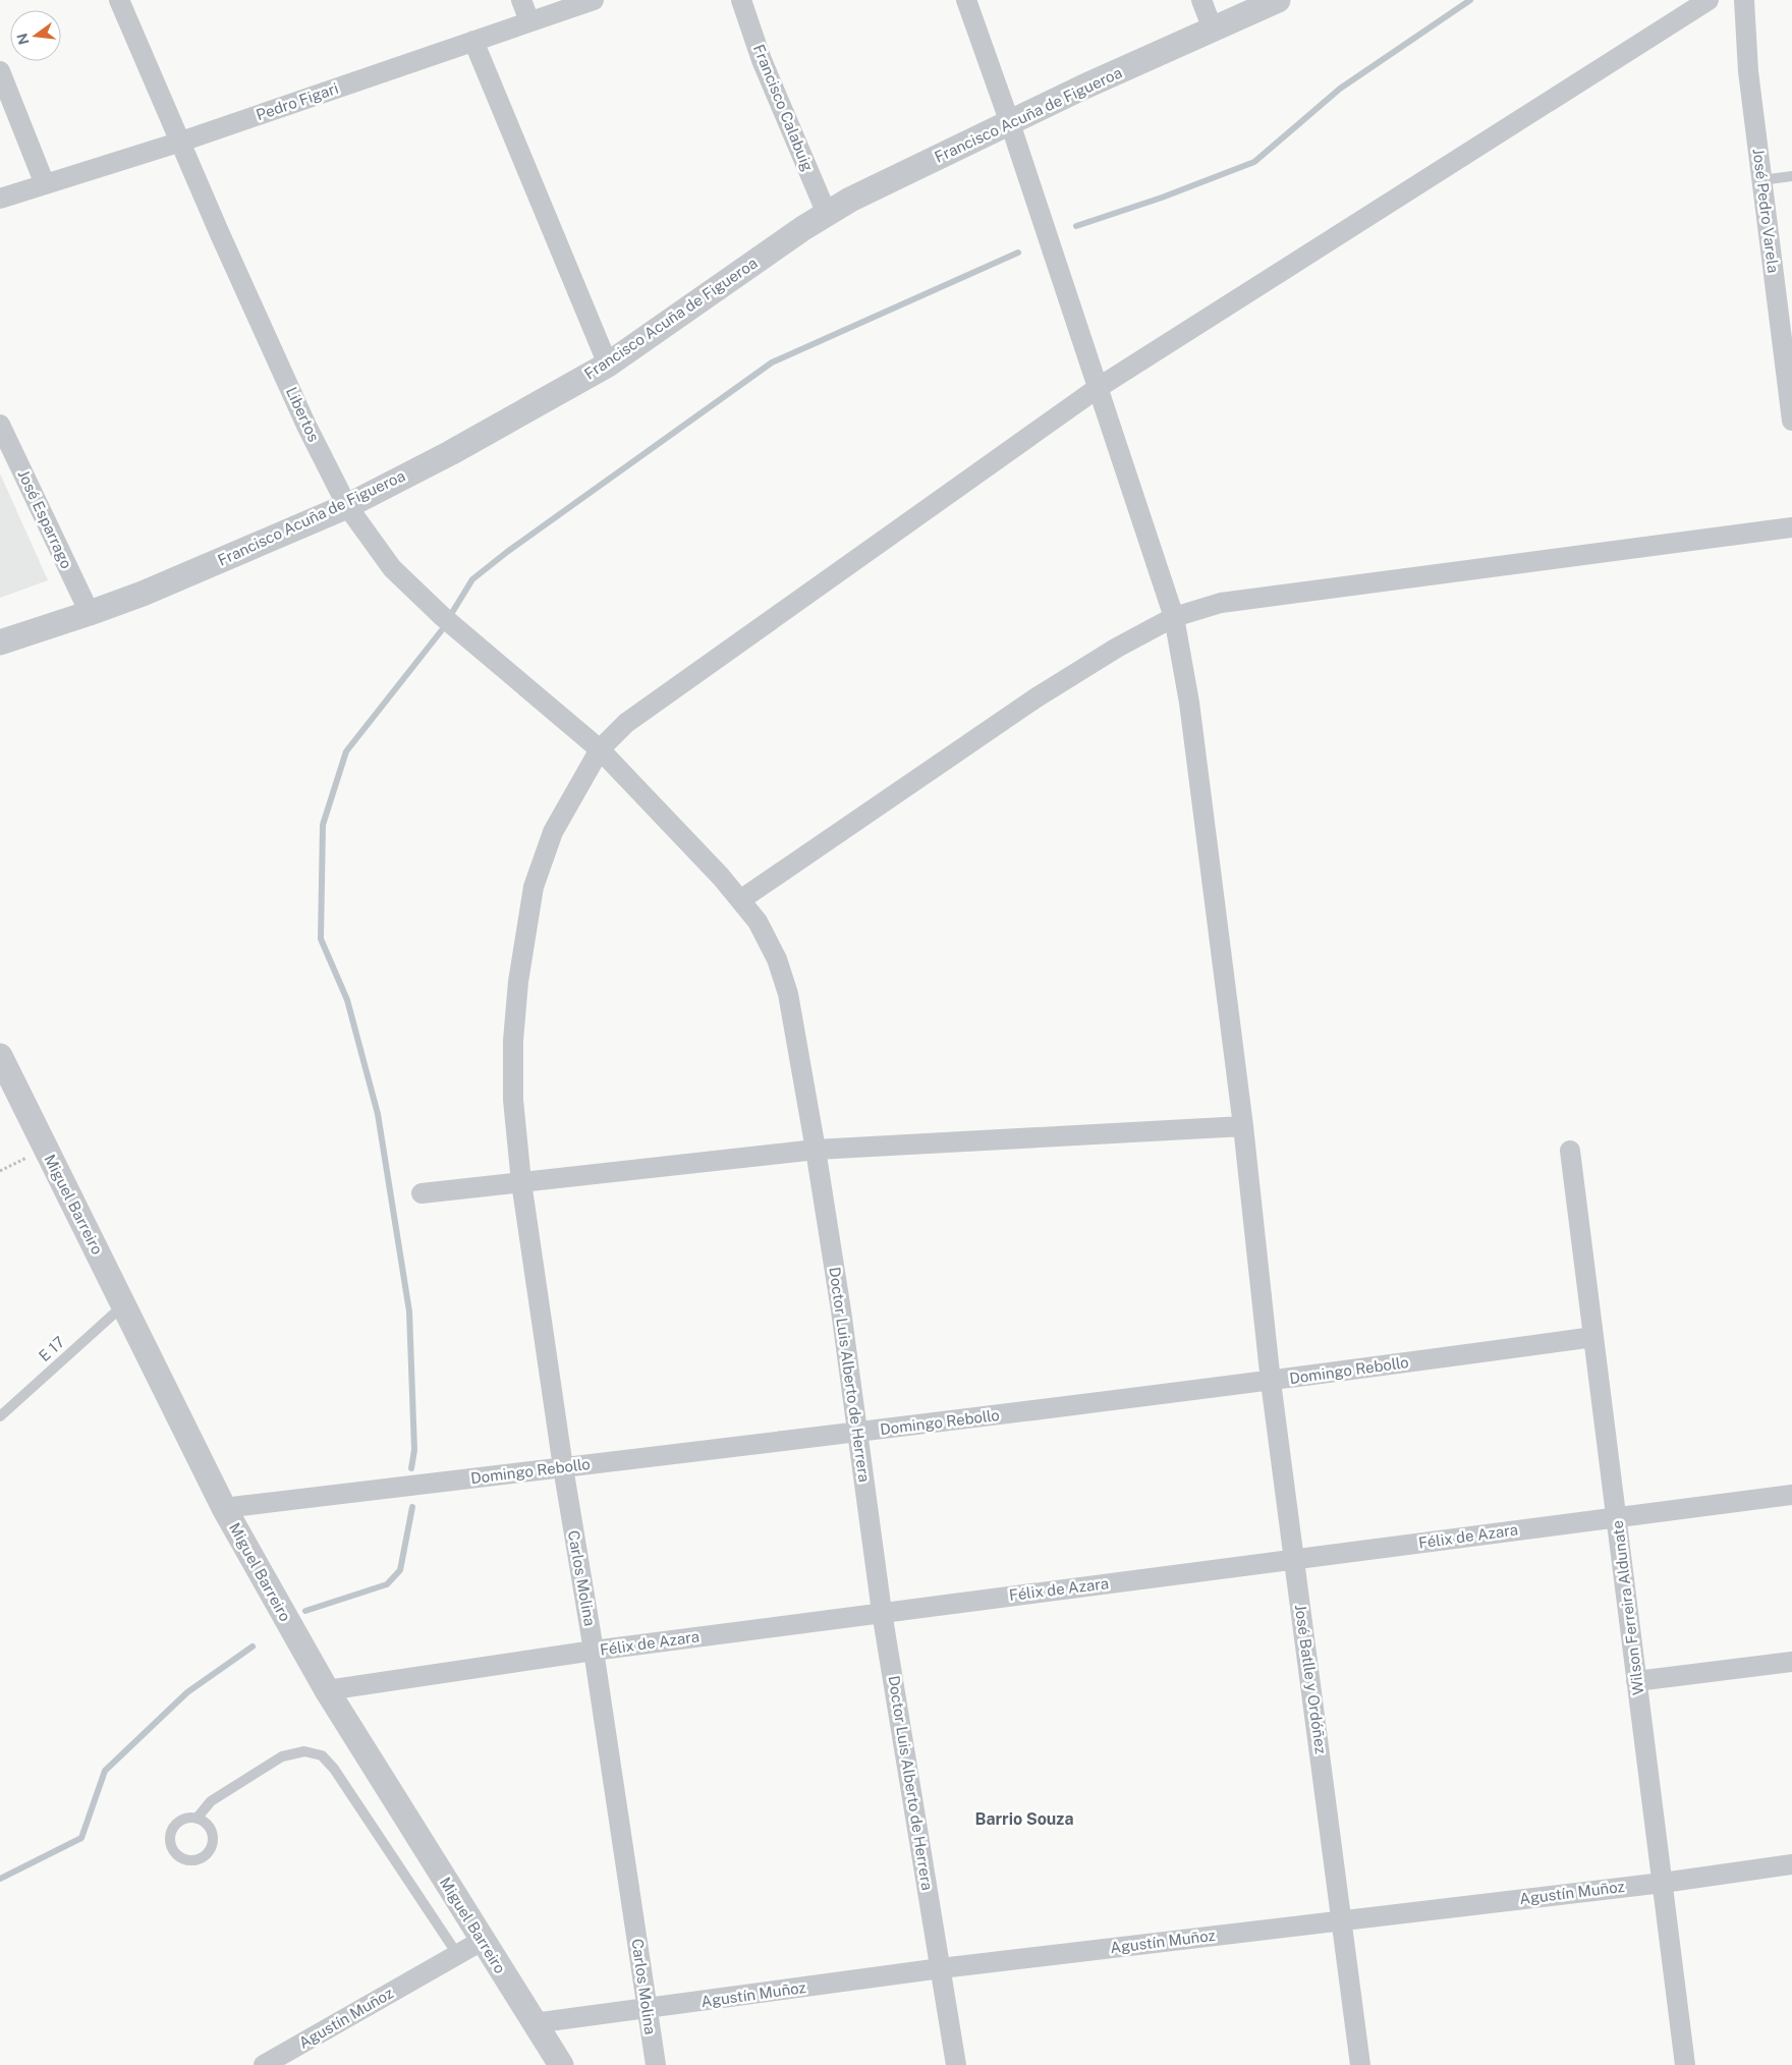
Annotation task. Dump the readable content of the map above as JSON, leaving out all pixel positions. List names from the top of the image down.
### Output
{
  "streets": {
    "street": [
      "Pedro Figari",
      "Francisco Calabuig",
      "Francisco Acuña de Figueroa",
      "José Pedro Varela",
      "Libertos",
      "José Esparrago",
      "Miguel Barreiro",
      "Domingo Rebollo",
      "Doctor Luis Alberto de Herrera",
      "Félix de Azara",
      "Carlos Molina",
      "Wilson Ferreira Aldunate",
      "José Batlle y Ordóñez",
      "Agustín Muñoz"
    ],
    "lane": ["E 17"]
  },
  "crossings": [
    ["Pedro Figari", "Libertos"],
    ["Francisco Calabuig", "Francisco Acuña de Figueroa"],
    ["Francisco Acuña de Figueroa", "Libertos"],
    ["Francisco Acuña de Figueroa", "José Esparrago"],
    ["Francisco Acuña de Figueroa", "José Batlle y Ordóñez"],
    ["Libertos", "Doctor Luis Alberto de Herrera"],
    ["Libertos", "Carlos Molina"],
    ["Miguel Barreiro", "E 17"],
    ["Miguel Barreiro", "Domingo Rebollo"],
    ["Miguel Barreiro", "Félix de Azara"],
    ["Miguel Barreiro", "Agustín Muñoz"],
    ["Domingo Rebollo", "Doctor Luis Alberto de Herrera"],
    ["Domingo Rebollo", "Carlos Molina"],
    ["Domingo Rebollo", "Wilson Ferreira Aldunate"],
    ["Domingo Rebollo", "José Batlle y Ordóñez"],
    ["Doctor Luis Alberto de Herrera", "Félix de Azara"],
    ["Doctor Luis Alberto de Herrera", "Carlos Molina"],
    ["Doctor Luis Alberto de Herrera", "Agustín Muñoz"],
    ["Félix de Azara", "Carlos Molina"],
    ["Félix de Azara", "Wilson Ferreira Aldunate"],
    ["Félix de Azara", "José Batlle y Ordóñez"],
    ["Carlos Molina", "José Batlle y Ordóñez"],
    ["Carlos Molina", "Agustín Muñoz"],
    ["Wilson Ferreira Aldunate", "Agustín Muñoz"],
    ["José Batlle y Ordóñez", "Agustín Muñoz"]
  ],
  "districts": ["Barrio Souza"],
  "north": "left"
}
